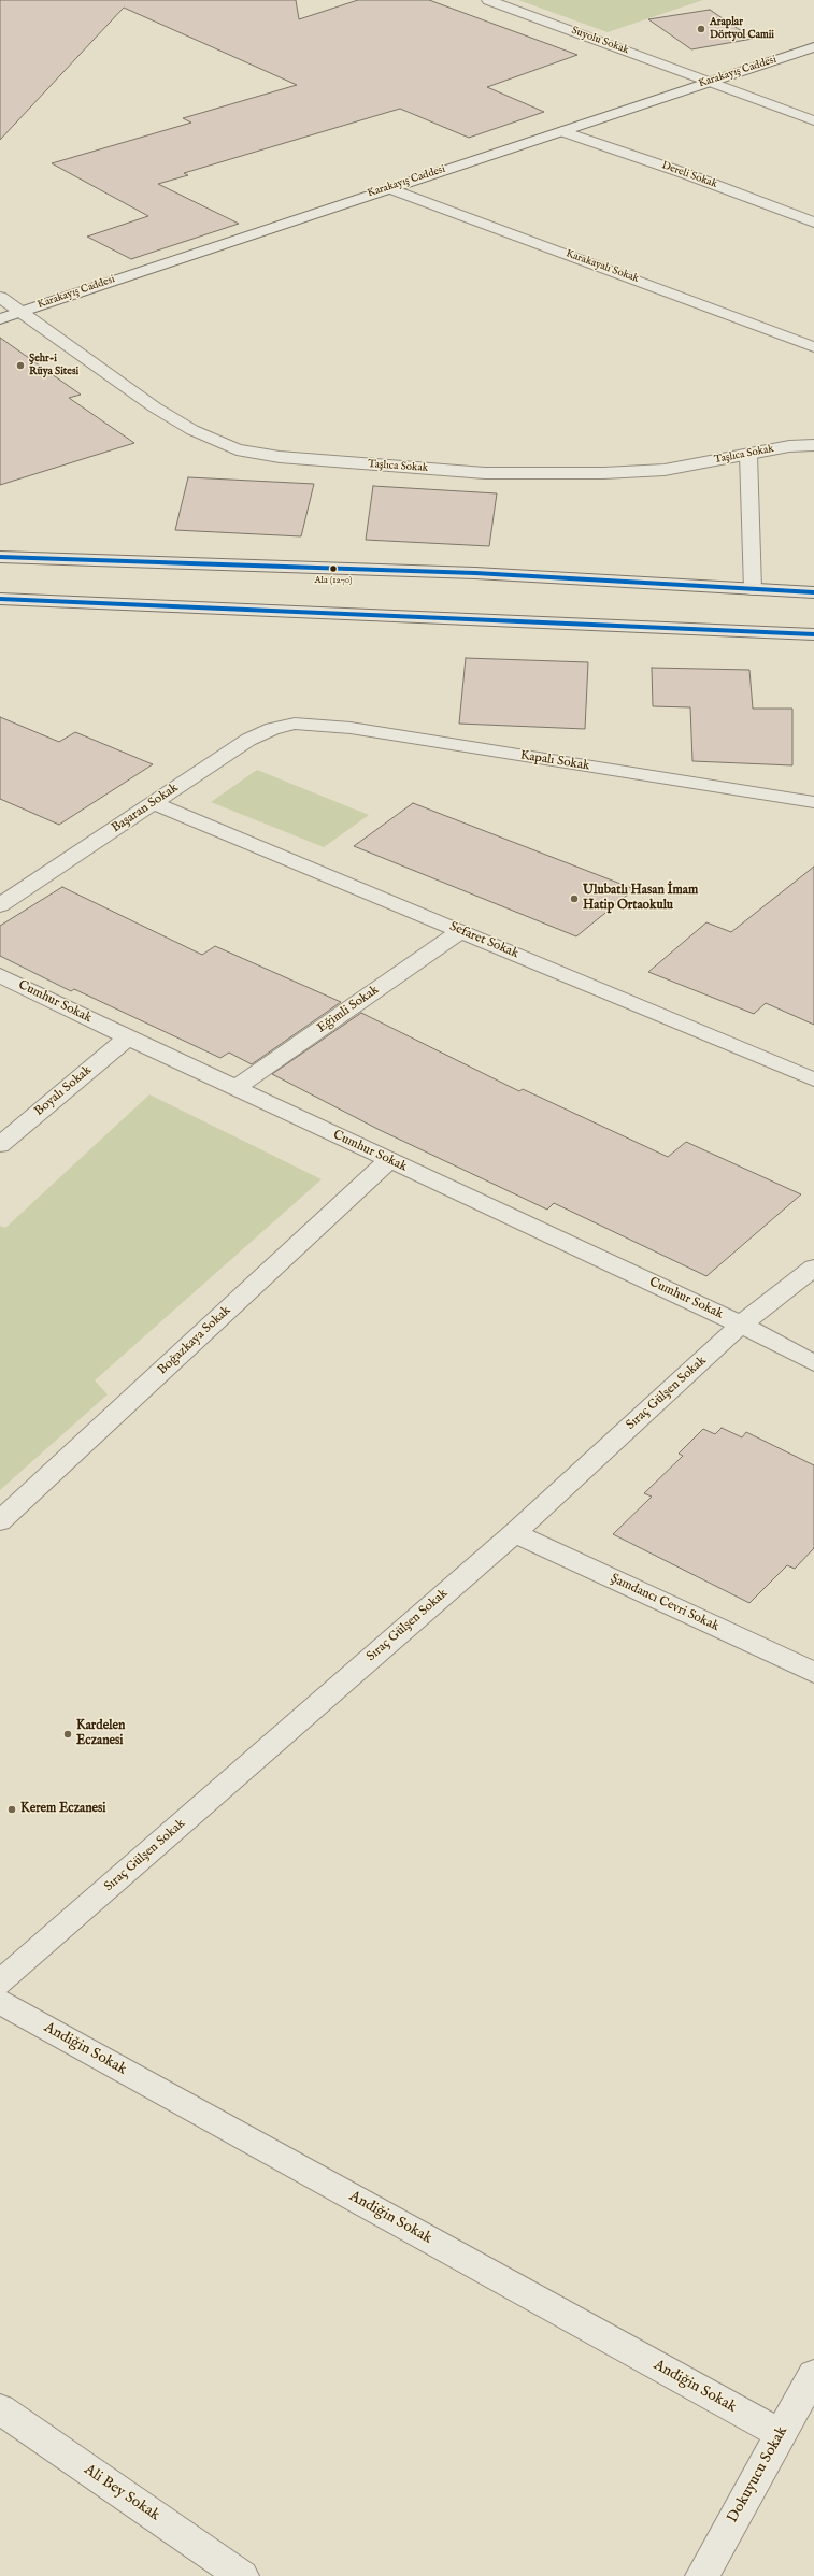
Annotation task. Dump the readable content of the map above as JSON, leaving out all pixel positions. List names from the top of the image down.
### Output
{
  "streets": {
    "street": [
      "Suyolu Sokak",
      "Karakayış Caddesi",
      "Dereli Sokak",
      "Karakayalı Sokak",
      "Taşlıca Sokak",
      "Kapalı Sokak",
      "Başaran Sokak",
      "Sefaret Sokak",
      "Cumhur Sokak",
      "Eğimli Sokak",
      "Boyalı Sokak",
      "Boğazkaya Sokak",
      "Sıraç Gülşen Sokak",
      "Şamdancı Cevri Sokak",
      "Andiğin Sokak",
      "Dokuyucu Sokak",
      "Ali Bey Sokak"
    ]
  },
  "crossings": [
    ["Suyolu Sokak", "Karakayış Caddesi"],
    ["Karakayış Caddesi", "Dereli Sokak"],
    ["Karakayış Caddesi", "Karakayalı Sokak"],
    ["Karakayış Caddesi", "Taşlıca Sokak"],
    ["Kapalı Sokak", "Başaran Sokak"],
    ["Başaran Sokak", "Sefaret Sokak"],
    ["Sefaret Sokak", "Eğimli Sokak"],
    ["Cumhur Sokak", "Eğimli Sokak"],
    ["Cumhur Sokak", "Boyalı Sokak"],
    ["Cumhur Sokak", "Boğazkaya Sokak"],
    ["Cumhur Sokak", "Sıraç Gülşen Sokak"],
    ["Sıraç Gülşen Sokak", "Şamdancı Cevri Sokak"],
    ["Andiğin Sokak", "Dokuyucu Sokak"]
  ],
  "places": [
    "Araplar Dörtyol Camii",
    "Şehr-i Rüya Sitesi",
    "Ala (1270)",
    "Ulubatlı Hasan İmam Hatip Ortaokulu",
    "Kardelen Eczanesi",
    "Kerem Eczanesi"
  ]
}
